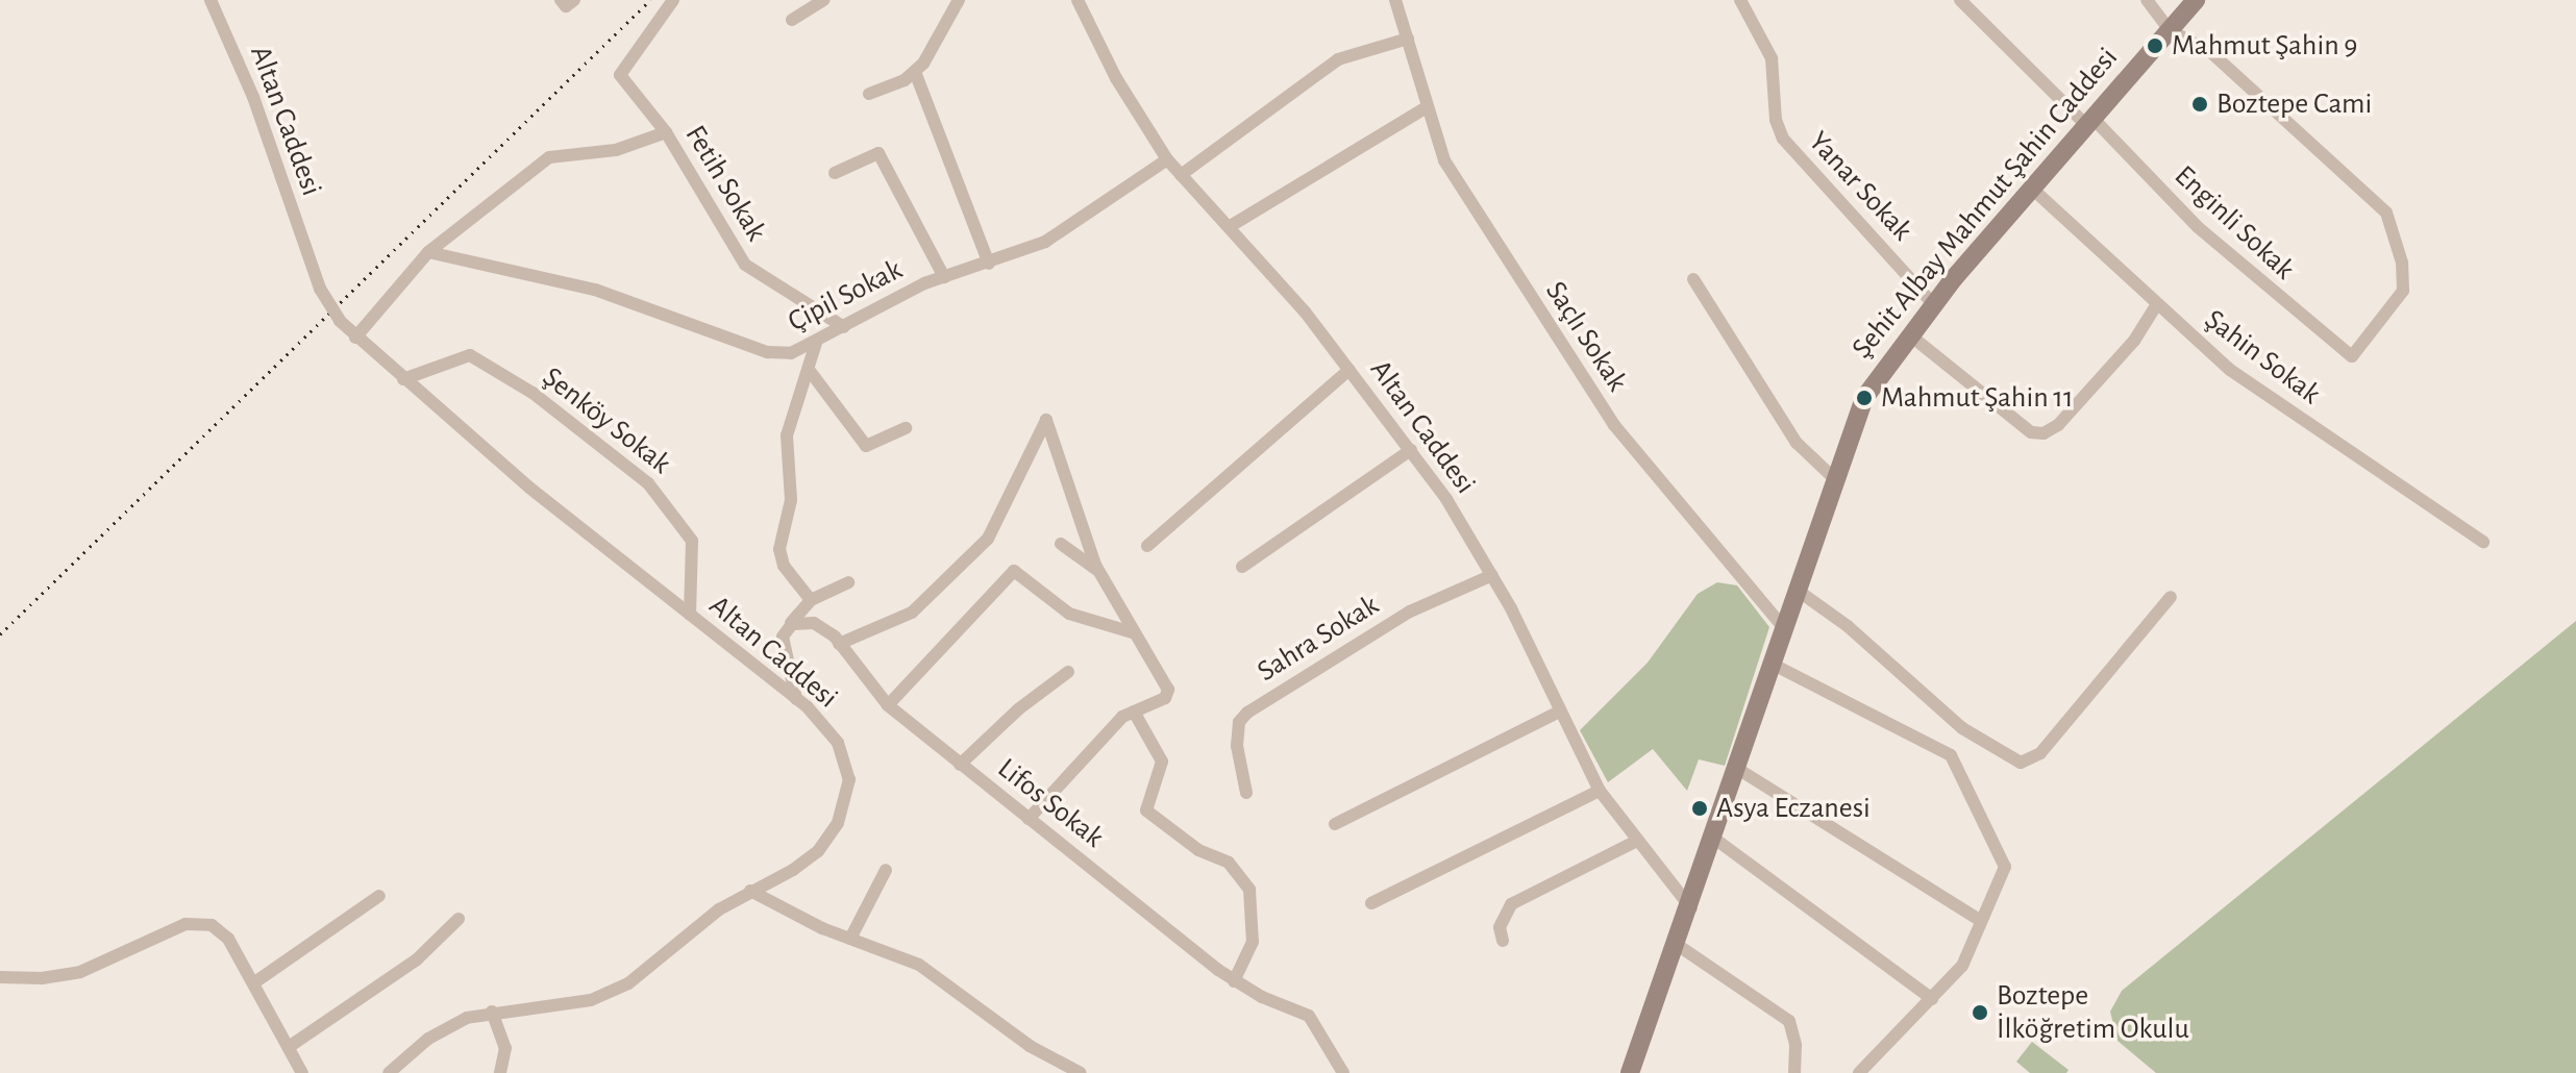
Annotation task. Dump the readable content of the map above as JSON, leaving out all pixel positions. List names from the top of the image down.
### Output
{
  "streets": {
    "street": [
      "Altan Caddesi",
      "Fetih Sokak",
      "Yanar Sokak",
      "Şehit Albay Mahmut Şahin Caddesi",
      "Enginli Sokak",
      "Çipil Sokak",
      "Saçlı Sokak",
      "Şahin Sokak",
      "Şenköy Sokak",
      "Sahra Sokak",
      "Lifos Sokak"
    ]
  },
  "crossings": [
    ["Altan Caddesi", "Şehit Albay Mahmut Şahin Caddesi"],
    ["Altan Caddesi", "Çipil Sokak"],
    ["Altan Caddesi", "Şenköy Sokak"],
    ["Altan Caddesi", "Sahra Sokak"],
    ["Fetih Sokak", "Çipil Sokak"],
    ["Yanar Sokak", "Şehit Albay Mahmut Şahin Caddesi"],
    ["Şehit Albay Mahmut Şahin Caddesi", "Enginli Sokak"],
    ["Şehit Albay Mahmut Şahin Caddesi", "Saçlı Sokak"],
    ["Şehit Albay Mahmut Şahin Caddesi", "Şahin Sokak"]
  ],
  "places": [
    "Mahmut Şahin 9",
    "Boztepe Cami",
    "Mahmut Şahin 11",
    "Asya Eczanesi",
    "Boztepe İlköğretim Okulu"
  ]
}
